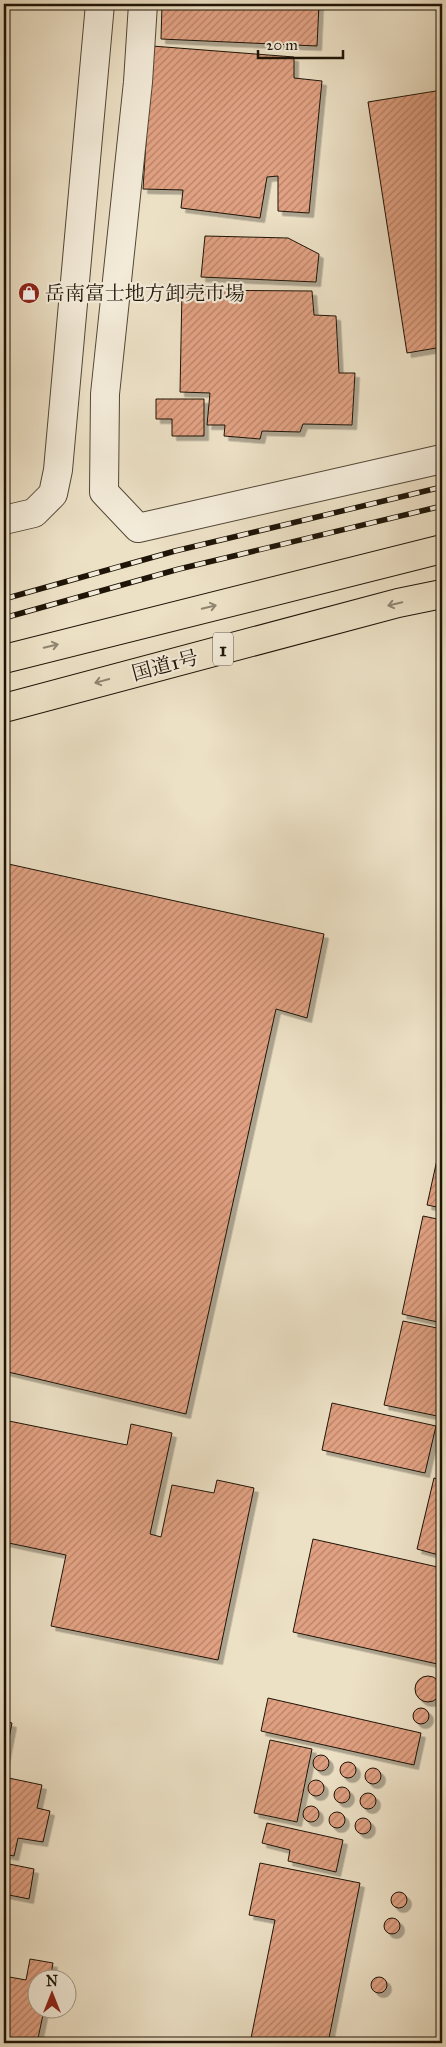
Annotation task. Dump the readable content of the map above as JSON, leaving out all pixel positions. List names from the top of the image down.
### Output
{
  "streets": {
    "highway": ["1", "国道1号"]
  },
  "places": {
    "shop": ["岳南富士地方卸売市場"]
  },
  "scale_bar": "20 m",
  "north": "top"
}
